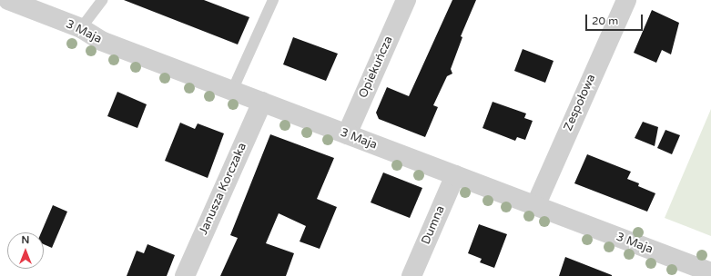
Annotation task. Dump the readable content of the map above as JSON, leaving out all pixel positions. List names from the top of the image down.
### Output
{
  "streets": {
    "street": [
      "3 Maja",
      "Opiekuńcza",
      "Zespołowa",
      "Janusza Korczaka",
      "Dumna"
    ]
  },
  "crossings": [
    ["3 Maja", "Opiekuńcza"],
    ["3 Maja", "Zespołowa"],
    ["3 Maja", "Janusza Korczaka"],
    ["3 Maja", "Dumna"]
  ],
  "scale_bar": "20 m",
  "north": "top"
}
